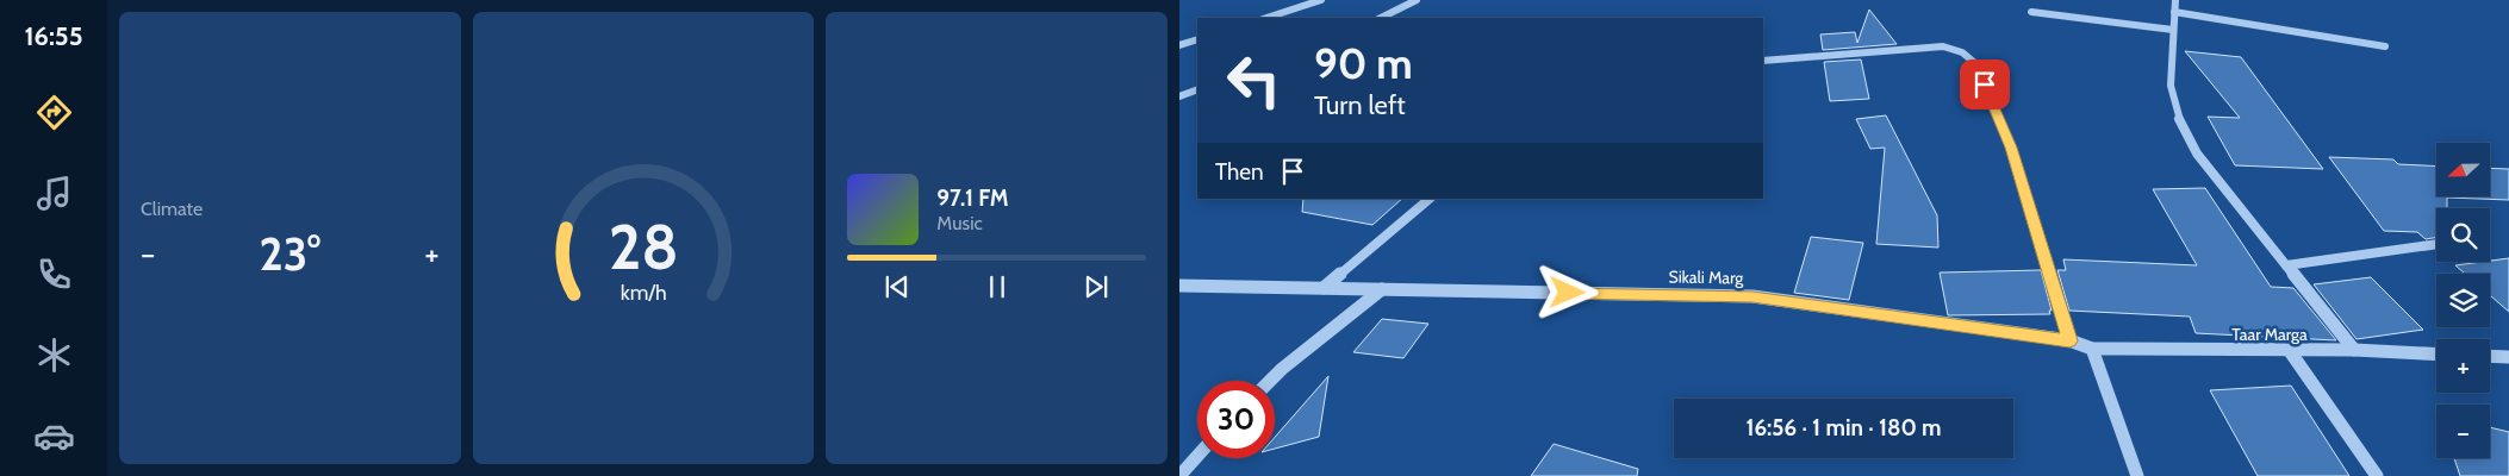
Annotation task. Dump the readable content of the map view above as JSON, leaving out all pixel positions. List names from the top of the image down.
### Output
{
  "streets": {
    "street": ["Sikali Marg", "Taar Marga"]
  },
  "crossings": [
    ["Sikali Marg", "Taar Marga"]
  ],
  "north": "left",
  "page": {
    "tabs": "16:55",
    "tile": "Climate",
    "turn": ["90 m", "Turn left"],
    "map_buttons": ["+", "−"],
    "then": "Then",
    "song": ["97.1 FM", "Music"],
    "heat": ["−", "23°", "+"],
    "limit": "30",
    "trip": "16:56 · 1 min · 180 m",
    "gauge": ["28", "km/h"]
  }
}
